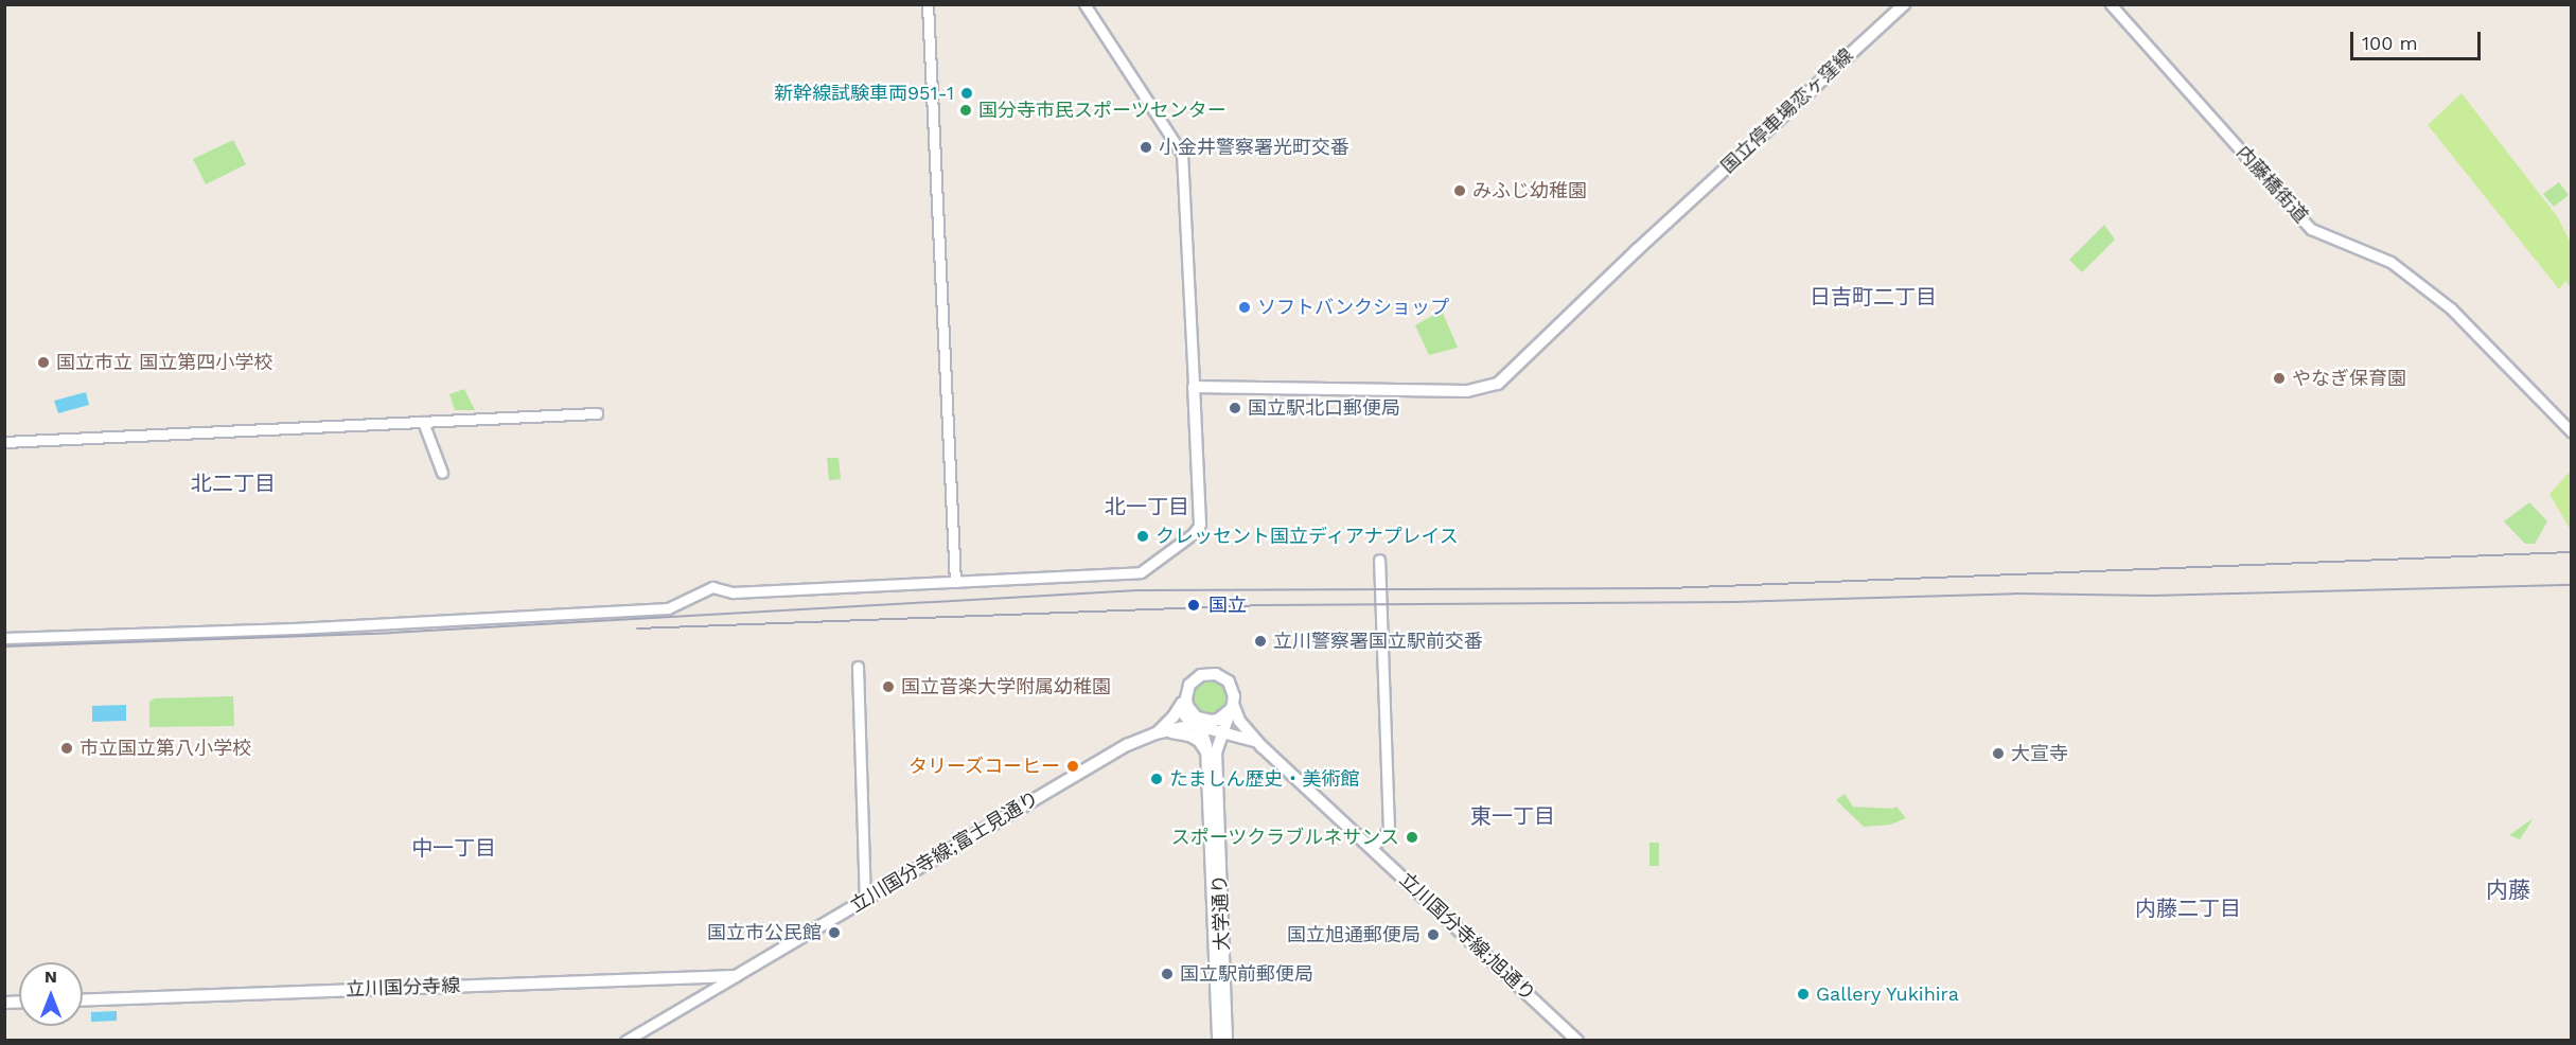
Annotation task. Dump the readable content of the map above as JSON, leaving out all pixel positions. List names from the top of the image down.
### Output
{
  "streets": {
    "main road": [
      "国立停車場恋ヶ窪線",
      "立川国分寺線;富士見通り",
      "大学通り",
      "立川国分寺線;旭通り",
      "立川国分寺線"
    ],
    "street": ["内藤橋街道"]
  },
  "crossings": [
    ["立川国分寺線;富士見通り", "立川国分寺線"],
    ["大学通り", "立川国分寺線;旭通り"]
  ],
  "districts": [
    "日吉町二丁目",
    "北二丁目",
    "北一丁目",
    "東一丁目",
    "中一丁目",
    "内藤",
    "内藤二丁目"
  ],
  "places": [
    "新幹線試験車両951-1",
    "国分寺市民スポーツセンター",
    "小金井警察署光町交番",
    "みふじ幼稚園",
    "ソフトバンクショップ",
    "国立市立 国立第四小学校",
    "やなぎ保育園",
    "国立駅北口郵便局",
    "クレッセント国立ディアナプレイス",
    "国立",
    "立川警察署国立駅前交番",
    "国立音楽大学附属幼稚園",
    "市立国立第八小学校",
    "大宣寺",
    "タリーズコーヒー",
    "たましん歴史・美術館",
    "スポーツクラブルネサンス",
    "国立市公民館",
    "国立旭通郵便局",
    "国立駅前郵便局",
    "Gallery Yukihira"
  ],
  "scale_bar": "100 m",
  "north": "top"
}
